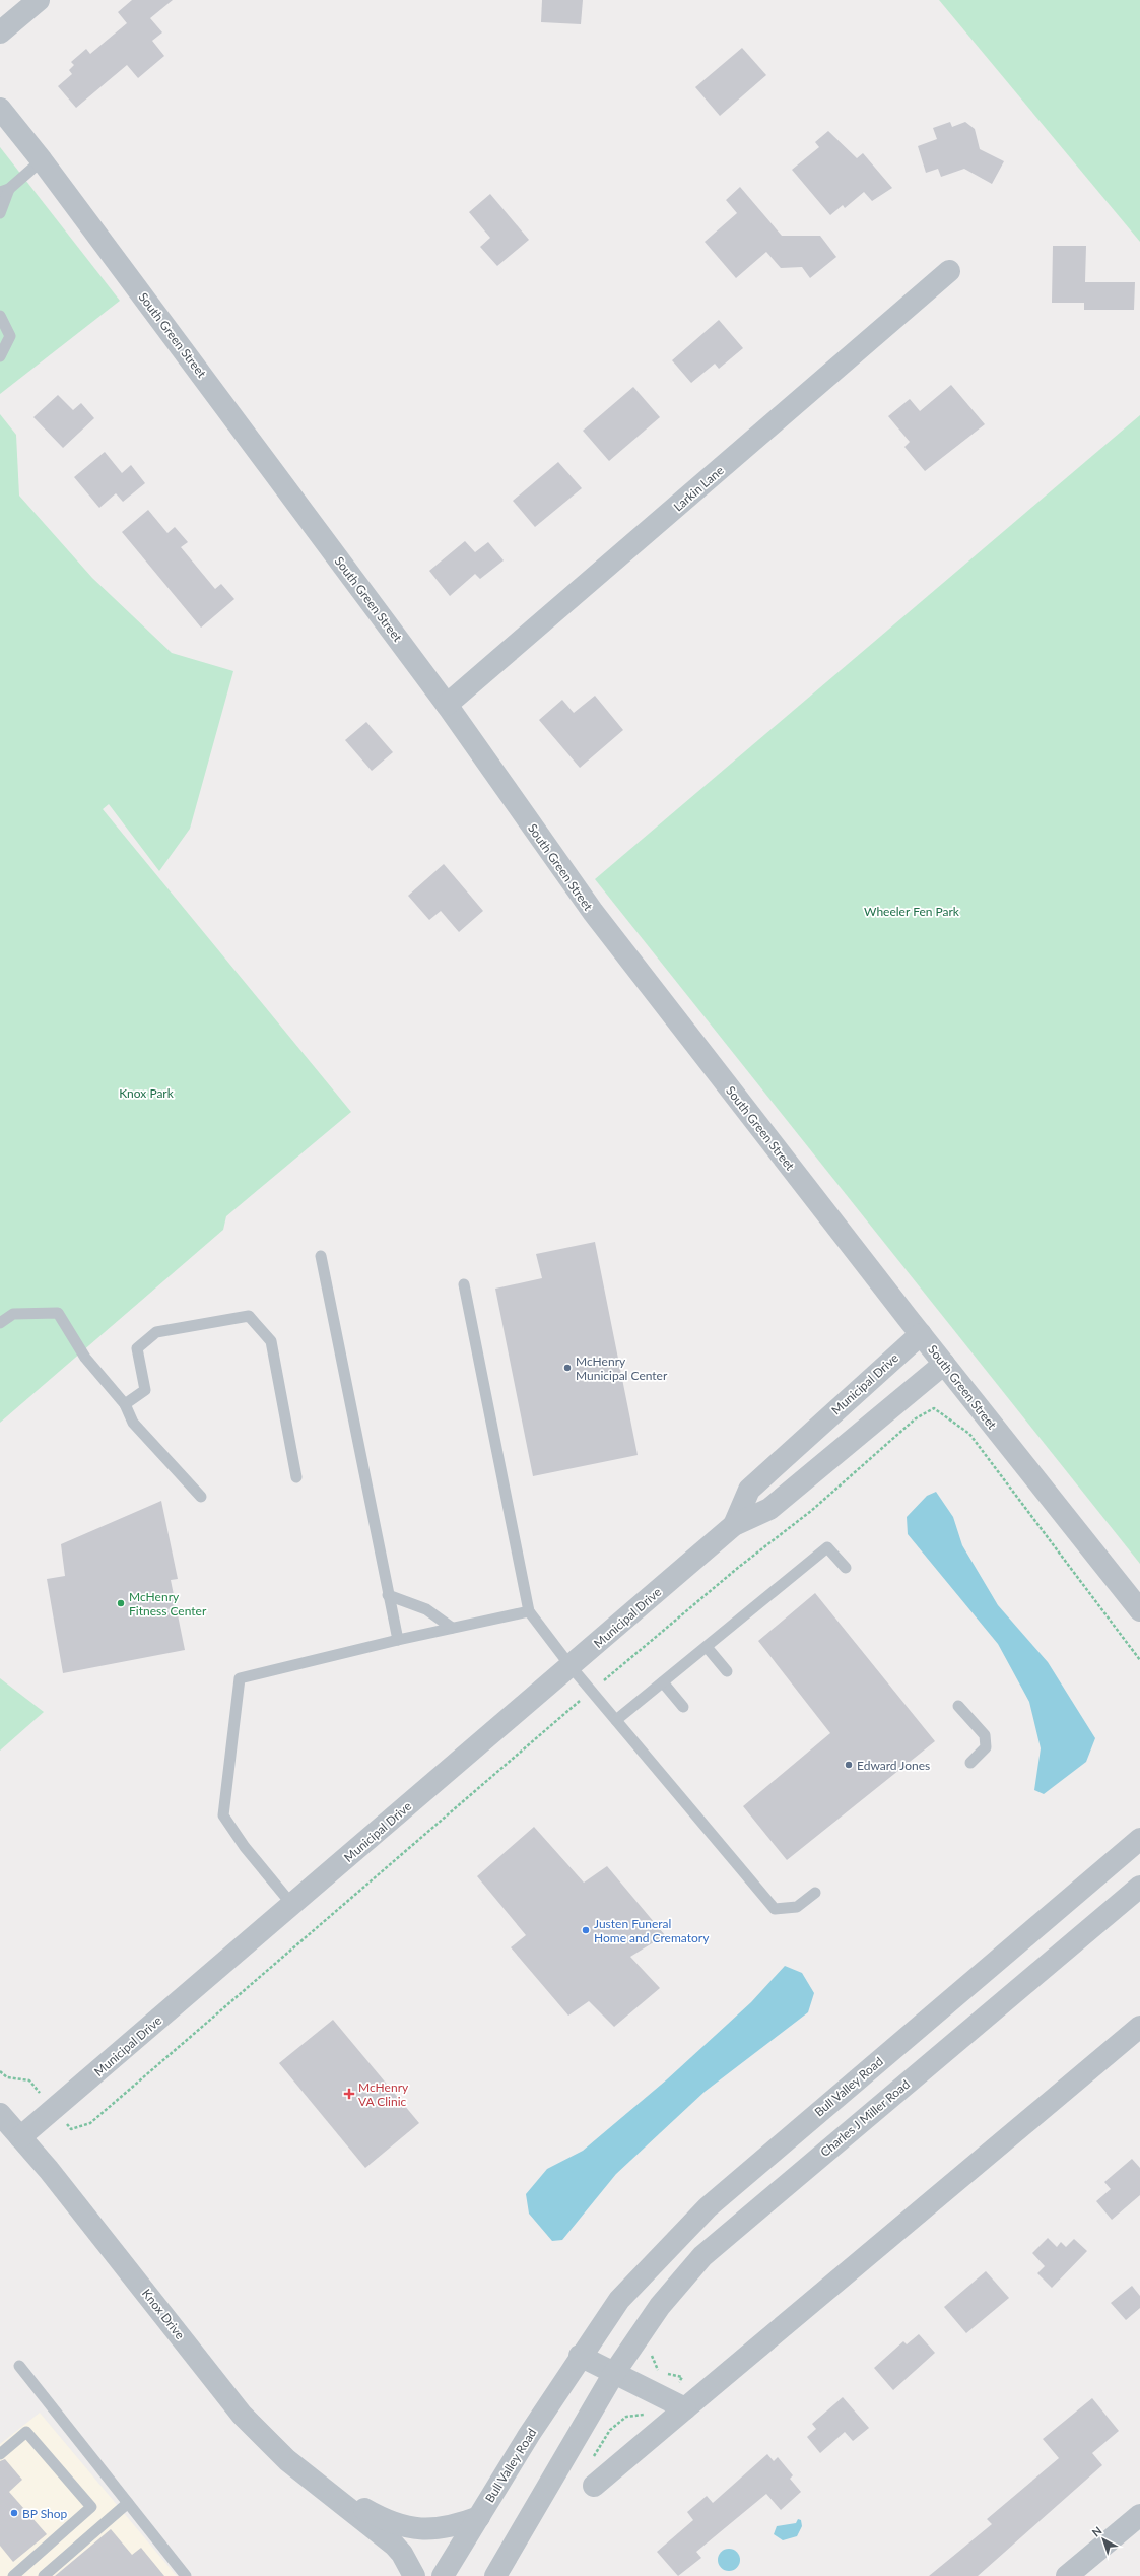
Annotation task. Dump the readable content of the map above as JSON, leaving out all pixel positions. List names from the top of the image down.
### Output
{
  "streets": {
    "street": [
      "South Green Street",
      "Larkin Lane",
      "Municipal Drive",
      "Bull Valley Road",
      "Charles J Miller Road",
      "Knox Drive"
    ]
  },
  "crossings": [
    ["South Green Street", "Larkin Lane"],
    ["South Green Street", "Municipal Drive"],
    ["Municipal Drive", "Knox Drive"],
    ["Bull Valley Road", "Knox Drive"]
  ],
  "parks": ["Wheeler Fen Park", "Knox Park"],
  "places": {
    "other": [
      "McHenry Municipal Center",
      "McHenry Fitness Center",
      "Edward Jones",
      "Justen Funeral Home and Crematory",
      "BP Shop"
    ],
    "health": ["McHenry VA Clinic"]
  },
  "north": "top left"
}
